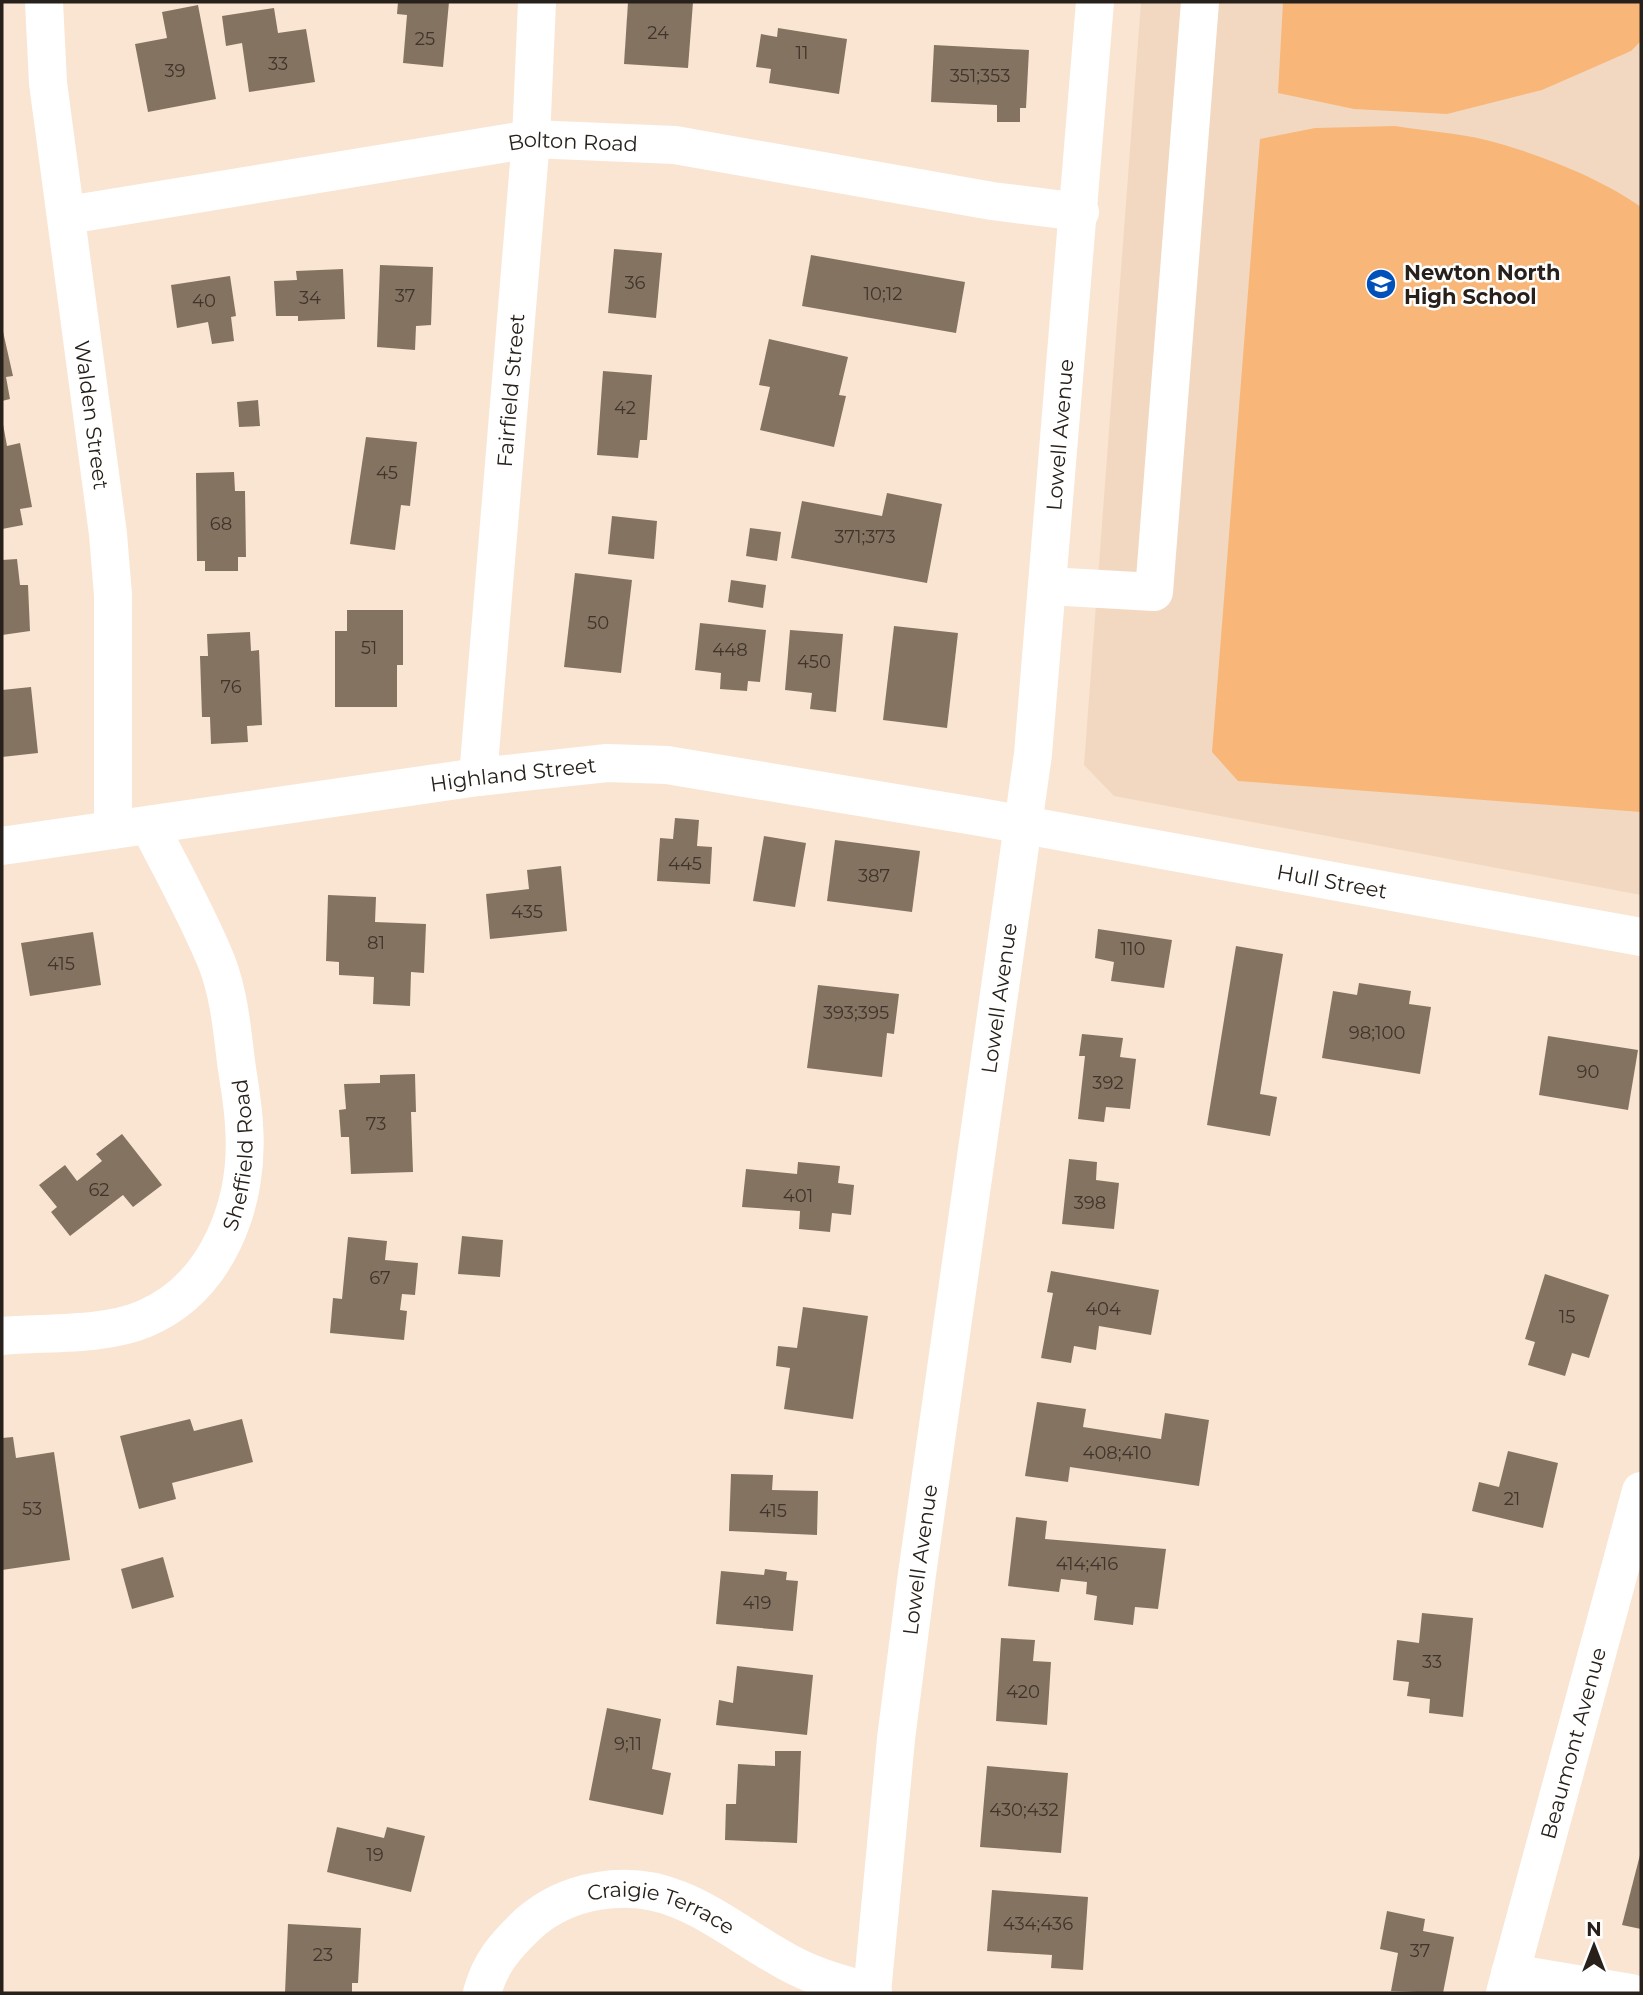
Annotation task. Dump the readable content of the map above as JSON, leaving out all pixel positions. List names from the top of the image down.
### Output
{
  "streets": {
    "street": [
      "Bolton Road",
      "Fairfield Street",
      "Walden Street",
      "Lowell Avenue",
      "Highland Street",
      "Hull Street",
      "Sheffield Road",
      "Beaumont Avenue",
      "Craigie Terrace"
    ]
  },
  "crossings": [
    ["Bolton Road", "Fairfield Street"],
    ["Bolton Road", "Walden Street"],
    ["Bolton Road", "Lowell Avenue"],
    ["Fairfield Street", "Highland Street"],
    ["Walden Street", "Highland Street"],
    ["Walden Street", "Sheffield Road"],
    ["Lowell Avenue", "Highland Street"],
    ["Lowell Avenue", "Hull Street"],
    ["Lowell Avenue", "Craigie Terrace"],
    ["Highland Street", "Hull Street"],
    ["Highland Street", "Sheffield Road"]
  ],
  "places": {
    "school or university": ["Newton North High School"]
  },
  "house_numbers": [
    "24",
    "25",
    "11",
    "33",
    "39",
    "351;353",
    "36",
    "10;12",
    "37",
    "34",
    "40",
    "42",
    "45",
    "68",
    "371;373",
    "50",
    "51",
    "448",
    "450",
    "76",
    "445",
    "387",
    "435",
    "81",
    "110",
    "415",
    "393;395",
    "98;100",
    "90",
    "392",
    "73",
    "62",
    "401",
    "398",
    "67",
    "404",
    "15",
    "408;410",
    "21",
    "53",
    "415",
    "414;416",
    "419",
    "33",
    "420",
    "9;11",
    "430;432",
    "19",
    "434;436",
    "37",
    "23"
  ],
  "north": "top"
}
